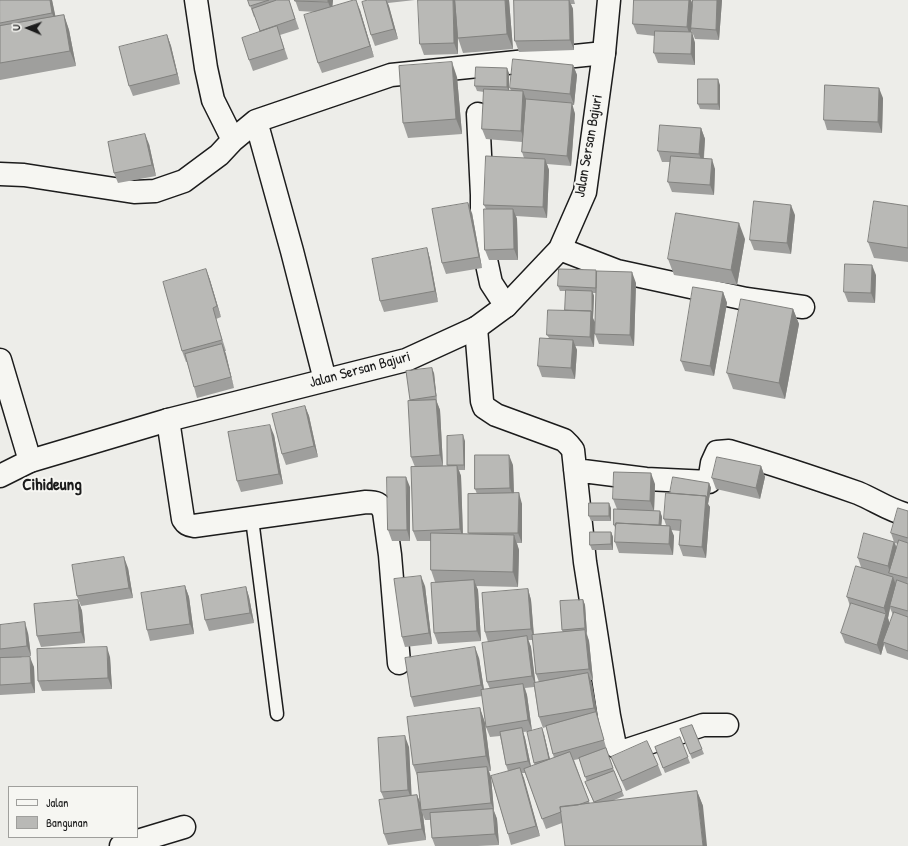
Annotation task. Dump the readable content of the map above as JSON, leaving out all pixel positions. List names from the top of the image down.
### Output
{
  "streets": {
    "street": ["Jalan Sersan Bajuri"]
  },
  "districts": ["Cihideung"],
  "legend": ["Jalan", "Bangunan"],
  "north": "left"
}
